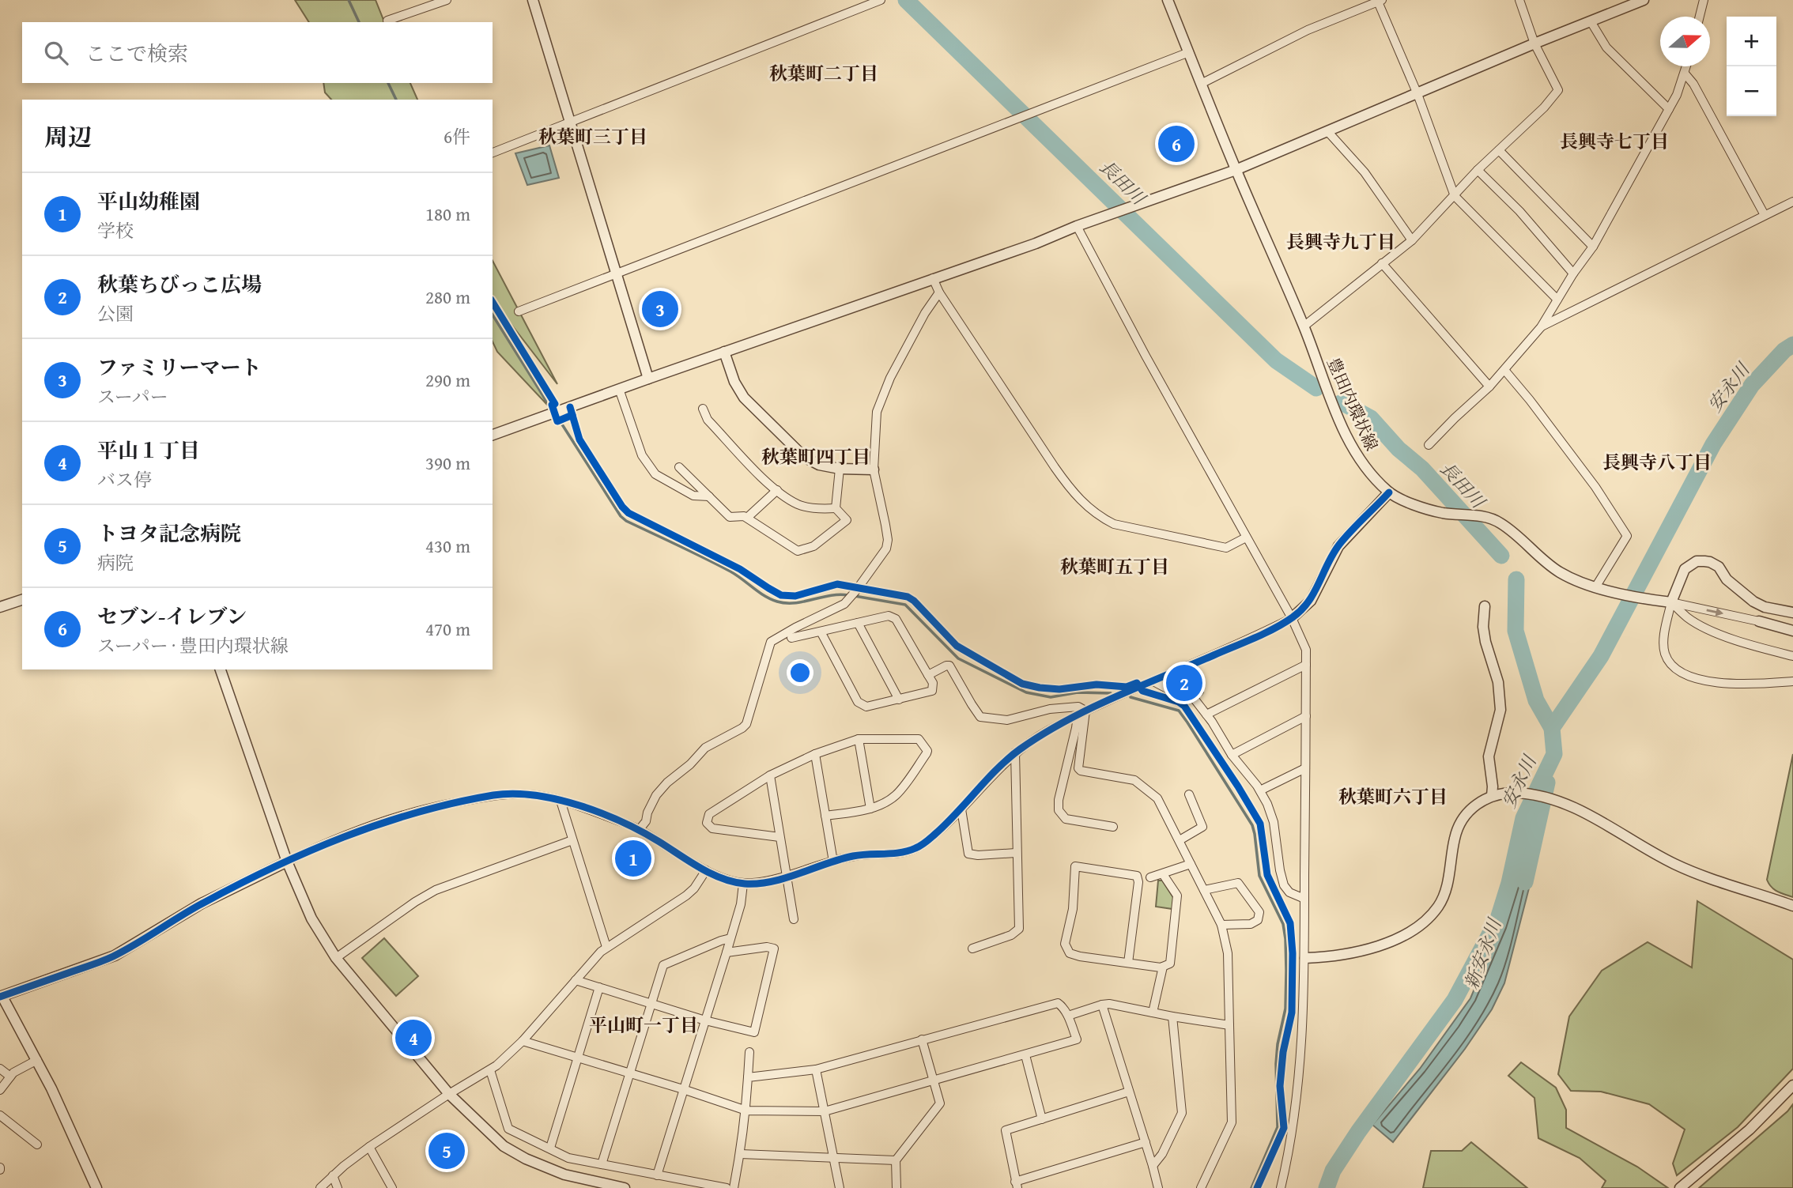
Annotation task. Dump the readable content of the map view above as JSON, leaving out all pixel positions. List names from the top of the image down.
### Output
{
  "streets": {
    "street": ["豊田内環状線"]
  },
  "districts": [
    "秋葉町二丁目",
    "秋葉町三丁目",
    "長興寺七丁目",
    "長興寺九丁目",
    "秋葉町四丁目",
    "長興寺八丁目",
    "秋葉町五丁目",
    "秋葉町六丁目",
    "平山町一丁目"
  ],
  "water": ["長田川", "安永川", "新安永川"],
  "north": "right",
  "page": {
    "map_buttons": ["+", "−"],
    "search": "ここで検索",
    "heading": ["周辺", "6件"],
    "pins": [
      "6",
      "3",
      "2",
      "1",
      "4",
      "5"
    ],
    "list": [
      {
        "mark": "1",
        "name": "平山幼稚園",
        "note": "学校",
        "value": "180 m"
      },
      {
        "mark": "2",
        "name": "秋葉ちびっこ広場",
        "note": "公園",
        "value": "280 m"
      },
      {
        "mark": "3",
        "name": "ファミリーマート",
        "note": "スーパー",
        "value": "290 m"
      },
      {
        "mark": "4",
        "name": "平山１丁目",
        "note": "バス停",
        "value": "390 m"
      },
      {
        "mark": "5",
        "name": "トヨタ記念病院",
        "note": "病院",
        "value": "430 m"
      },
      {
        "mark": "6",
        "name": "セブン-イレブン",
        "note": "スーパー · 豊田内環状線",
        "value": "470 m"
      }
    ]
  }
}
